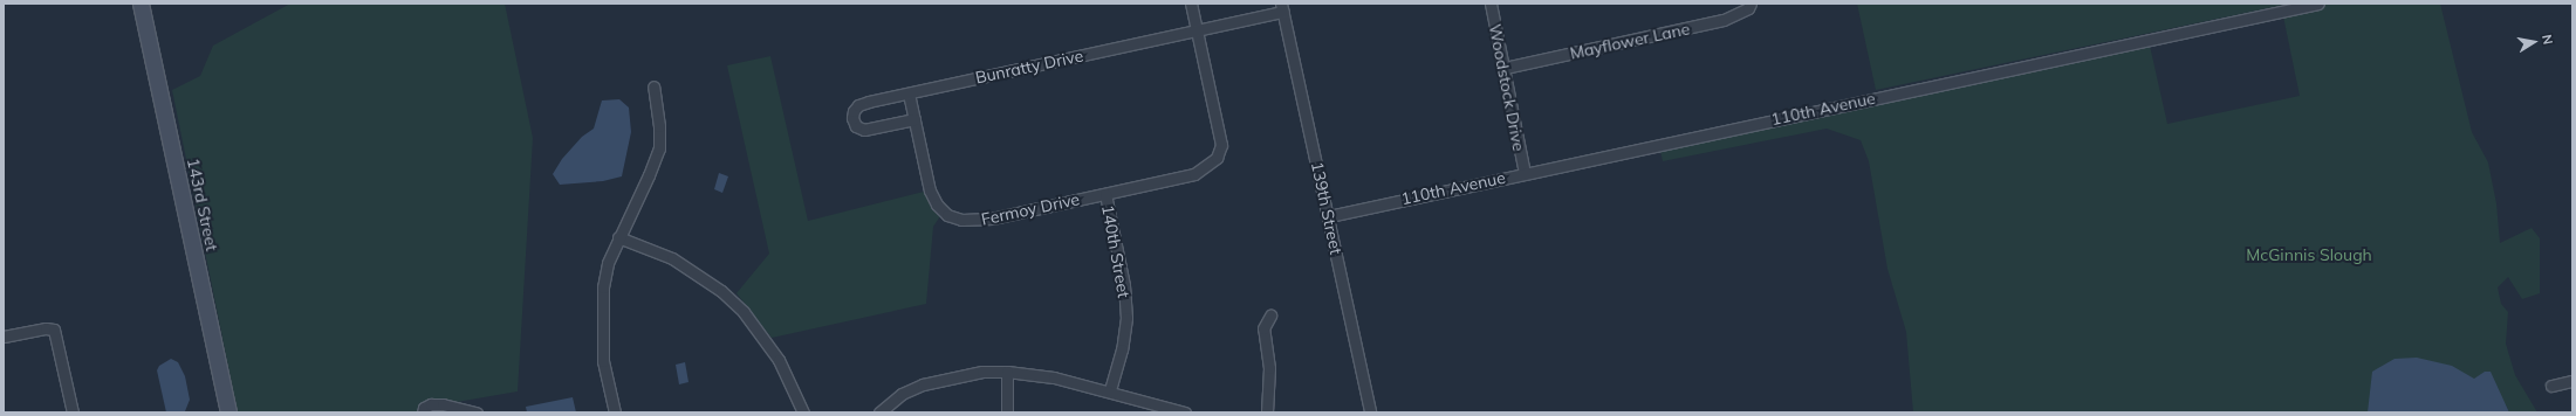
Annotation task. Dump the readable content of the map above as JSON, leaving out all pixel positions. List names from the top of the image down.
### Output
{
  "streets": {
    "main road": ["143rd Street"],
    "street": [
      "Mayflower Lane",
      "Bunratty Drive",
      "Woodstock Drive",
      "110th Avenue",
      "139th Street",
      "Fermoy Drive",
      "140th Street"
    ]
  },
  "crossings": [
    ["Mayflower Lane", "Woodstock Drive"],
    ["Bunratty Drive", "139th Street"],
    ["Bunratty Drive", "Fermoy Drive"],
    ["Woodstock Drive", "110th Avenue"],
    ["110th Avenue", "139th Street"],
    ["Fermoy Drive", "140th Street"]
  ],
  "parks": ["McGinnis Slough"],
  "north": "right"
}
